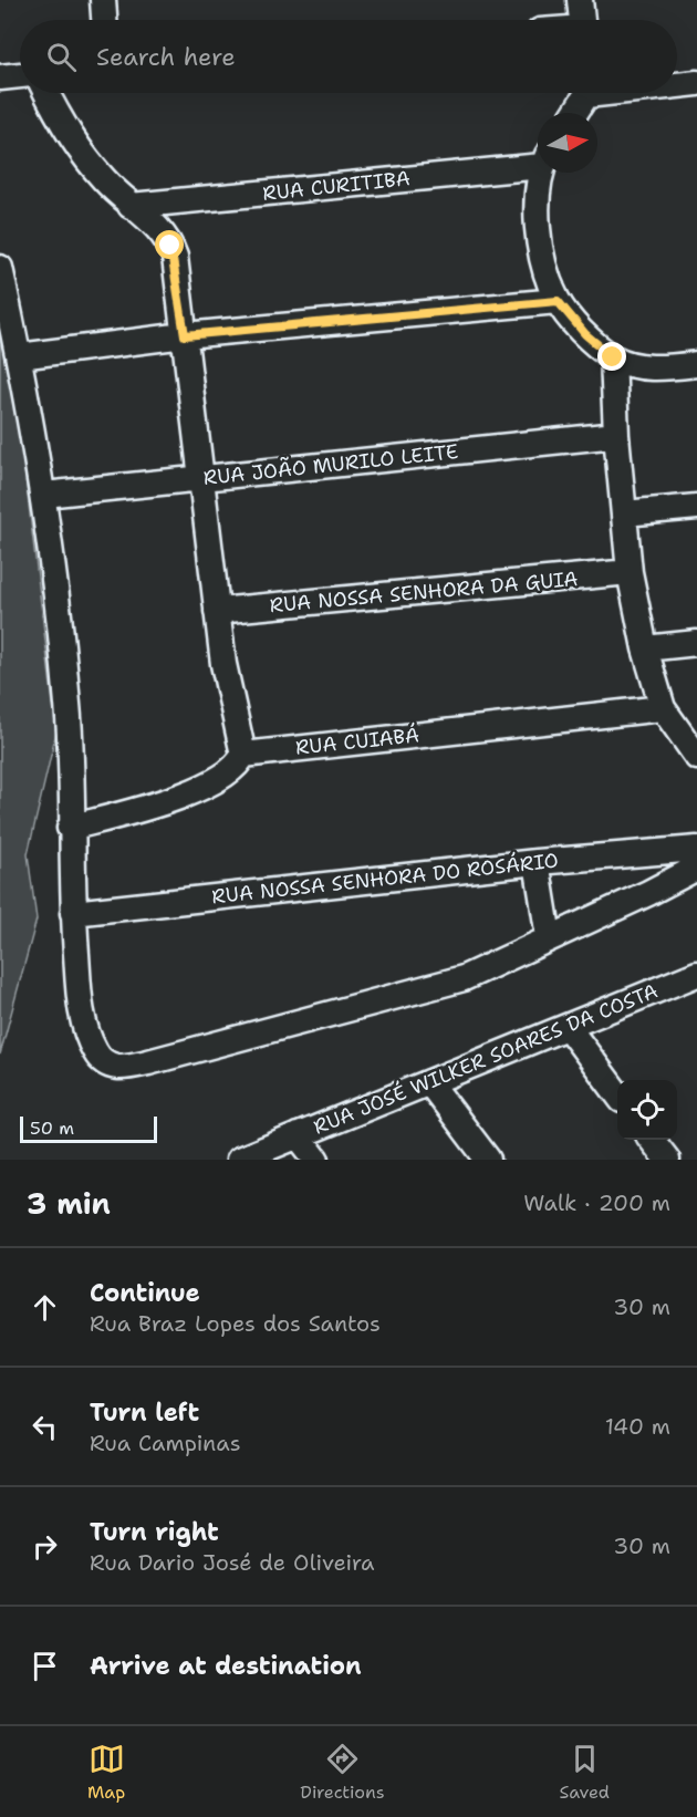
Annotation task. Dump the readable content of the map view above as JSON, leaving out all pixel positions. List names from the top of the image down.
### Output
{
  "streets": {
    "street": [
      "RUA CURITIBA",
      "RUA JOÃO MURILO LEITE",
      "RUA NOSSA SENHORA DA GUIA",
      "RUA CUIABÁ",
      "RUA NOSSA SENHORA DO ROSÁRIO",
      "RUA JOSÉ WILKER SOARES DA COSTA"
    ]
  },
  "scale_bar": "50 m",
  "north": "right",
  "page": {
    "search": "Search here",
    "scale": "50 m",
    "heading": ["3 min", "Walk · 200 m"],
    "list": [
      ["Continue", "Rua Braz Lopes dos Santos", "30 m"],
      ["Turn left", "Rua Campinas", "140 m"],
      ["Turn right", "Rua Dario José de Oliveira", "30 m"],
      "Arrive at destination"
    ],
    "nav": ["Map", "Directions", "Saved"]
  }
}
